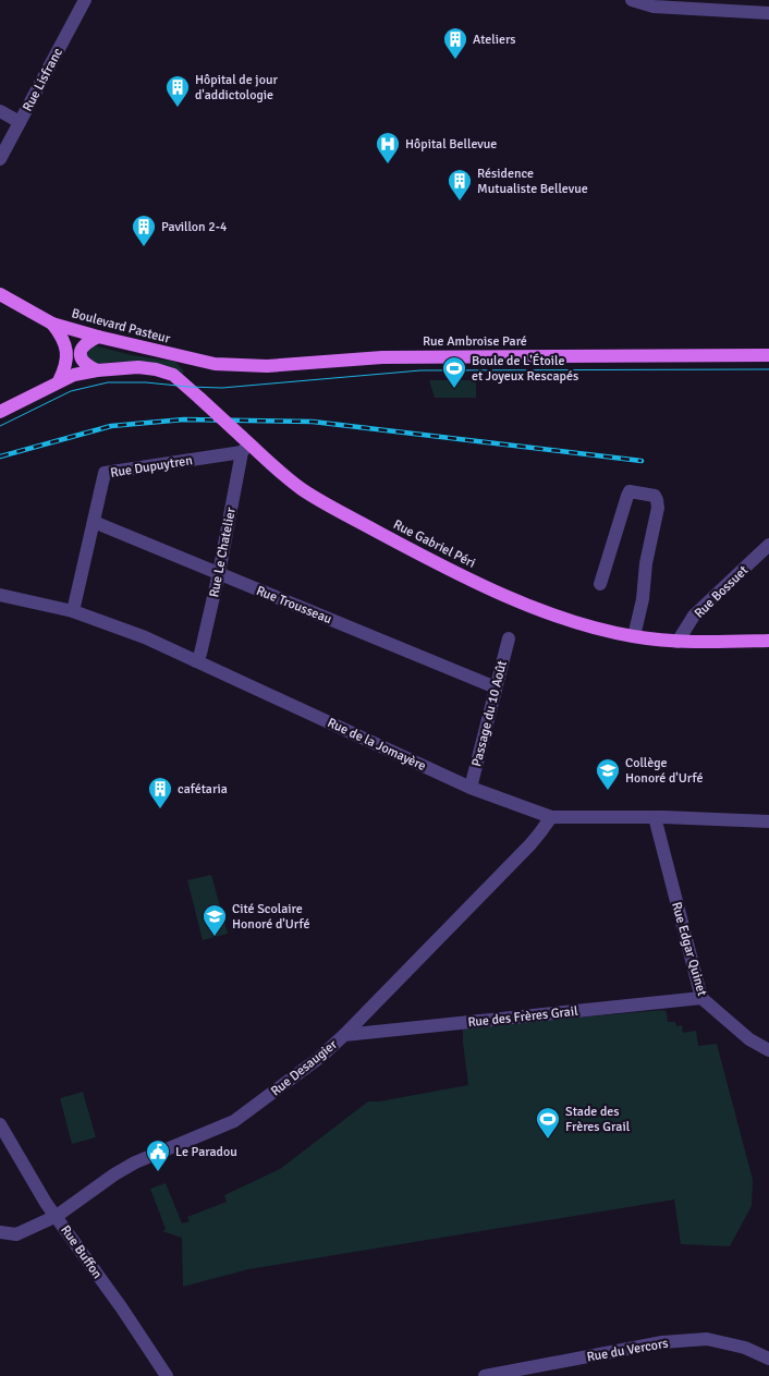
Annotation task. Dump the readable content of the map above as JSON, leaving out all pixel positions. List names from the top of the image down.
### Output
{
  "streets": {
    "main road": ["Boulevard Pasteur", "Rue Ambroise Paré", "Rue Gabriel Péri"],
    "street": [
      "Rue Lisfranc",
      "Rue Dupuytren",
      "Rue Le Chatelier",
      "Rue Bossuet",
      "Rue Trousseau",
      "Passage du 10 Août",
      "Rue de la Jomayère",
      "Rue Edgar Quinet",
      "Rue des Frères Grail",
      "Rue Desaugier",
      "Rue Buffon",
      "Rue du Vercors"
    ]
  },
  "crossings": [
    ["Boulevard Pasteur", "Rue Ambroise Paré"],
    ["Rue Dupuytren", "Rue Gabriel Péri"],
    ["Rue Dupuytren", "Rue Le Chatelier"],
    ["Rue Dupuytren", "Rue Trousseau"],
    ["Rue Dupuytren", "Rue de la Jomayère"],
    ["Rue Gabriel Péri", "Rue Le Chatelier"],
    ["Rue Gabriel Péri", "Rue Bossuet"],
    ["Rue Le Chatelier", "Rue Trousseau"],
    ["Rue Le Chatelier", "Rue de la Jomayère"],
    ["Rue Trousseau", "Passage du 10 Août"],
    ["Passage du 10 Août", "Rue de la Jomayère"],
    ["Rue de la Jomayère", "Rue Edgar Quinet"],
    ["Rue de la Jomayère", "Rue Desaugier"],
    ["Rue Edgar Quinet", "Rue des Frères Grail"],
    ["Rue des Frères Grail", "Rue Desaugier"],
    ["Rue Desaugier", "Rue Buffon"]
  ],
  "places": {
    "building": [
      "Ateliers",
      "Hôpital de jour d'addictologie",
      "Résidence Mutualiste Bellevue",
      "Pavillon 2-4",
      "cafétaria"
    ],
    "hospital": ["Hôpital Bellevue"],
    "sports": ["Boule de L'Étoile et Joyeux Rescapés", "Stade des Frères Grail"],
    "school or university": ["Collège Honoré d'Urfé", "Cité Scolaire Honoré d'Urfé"],
    "public building": ["Le Paradou"]
  }
}
